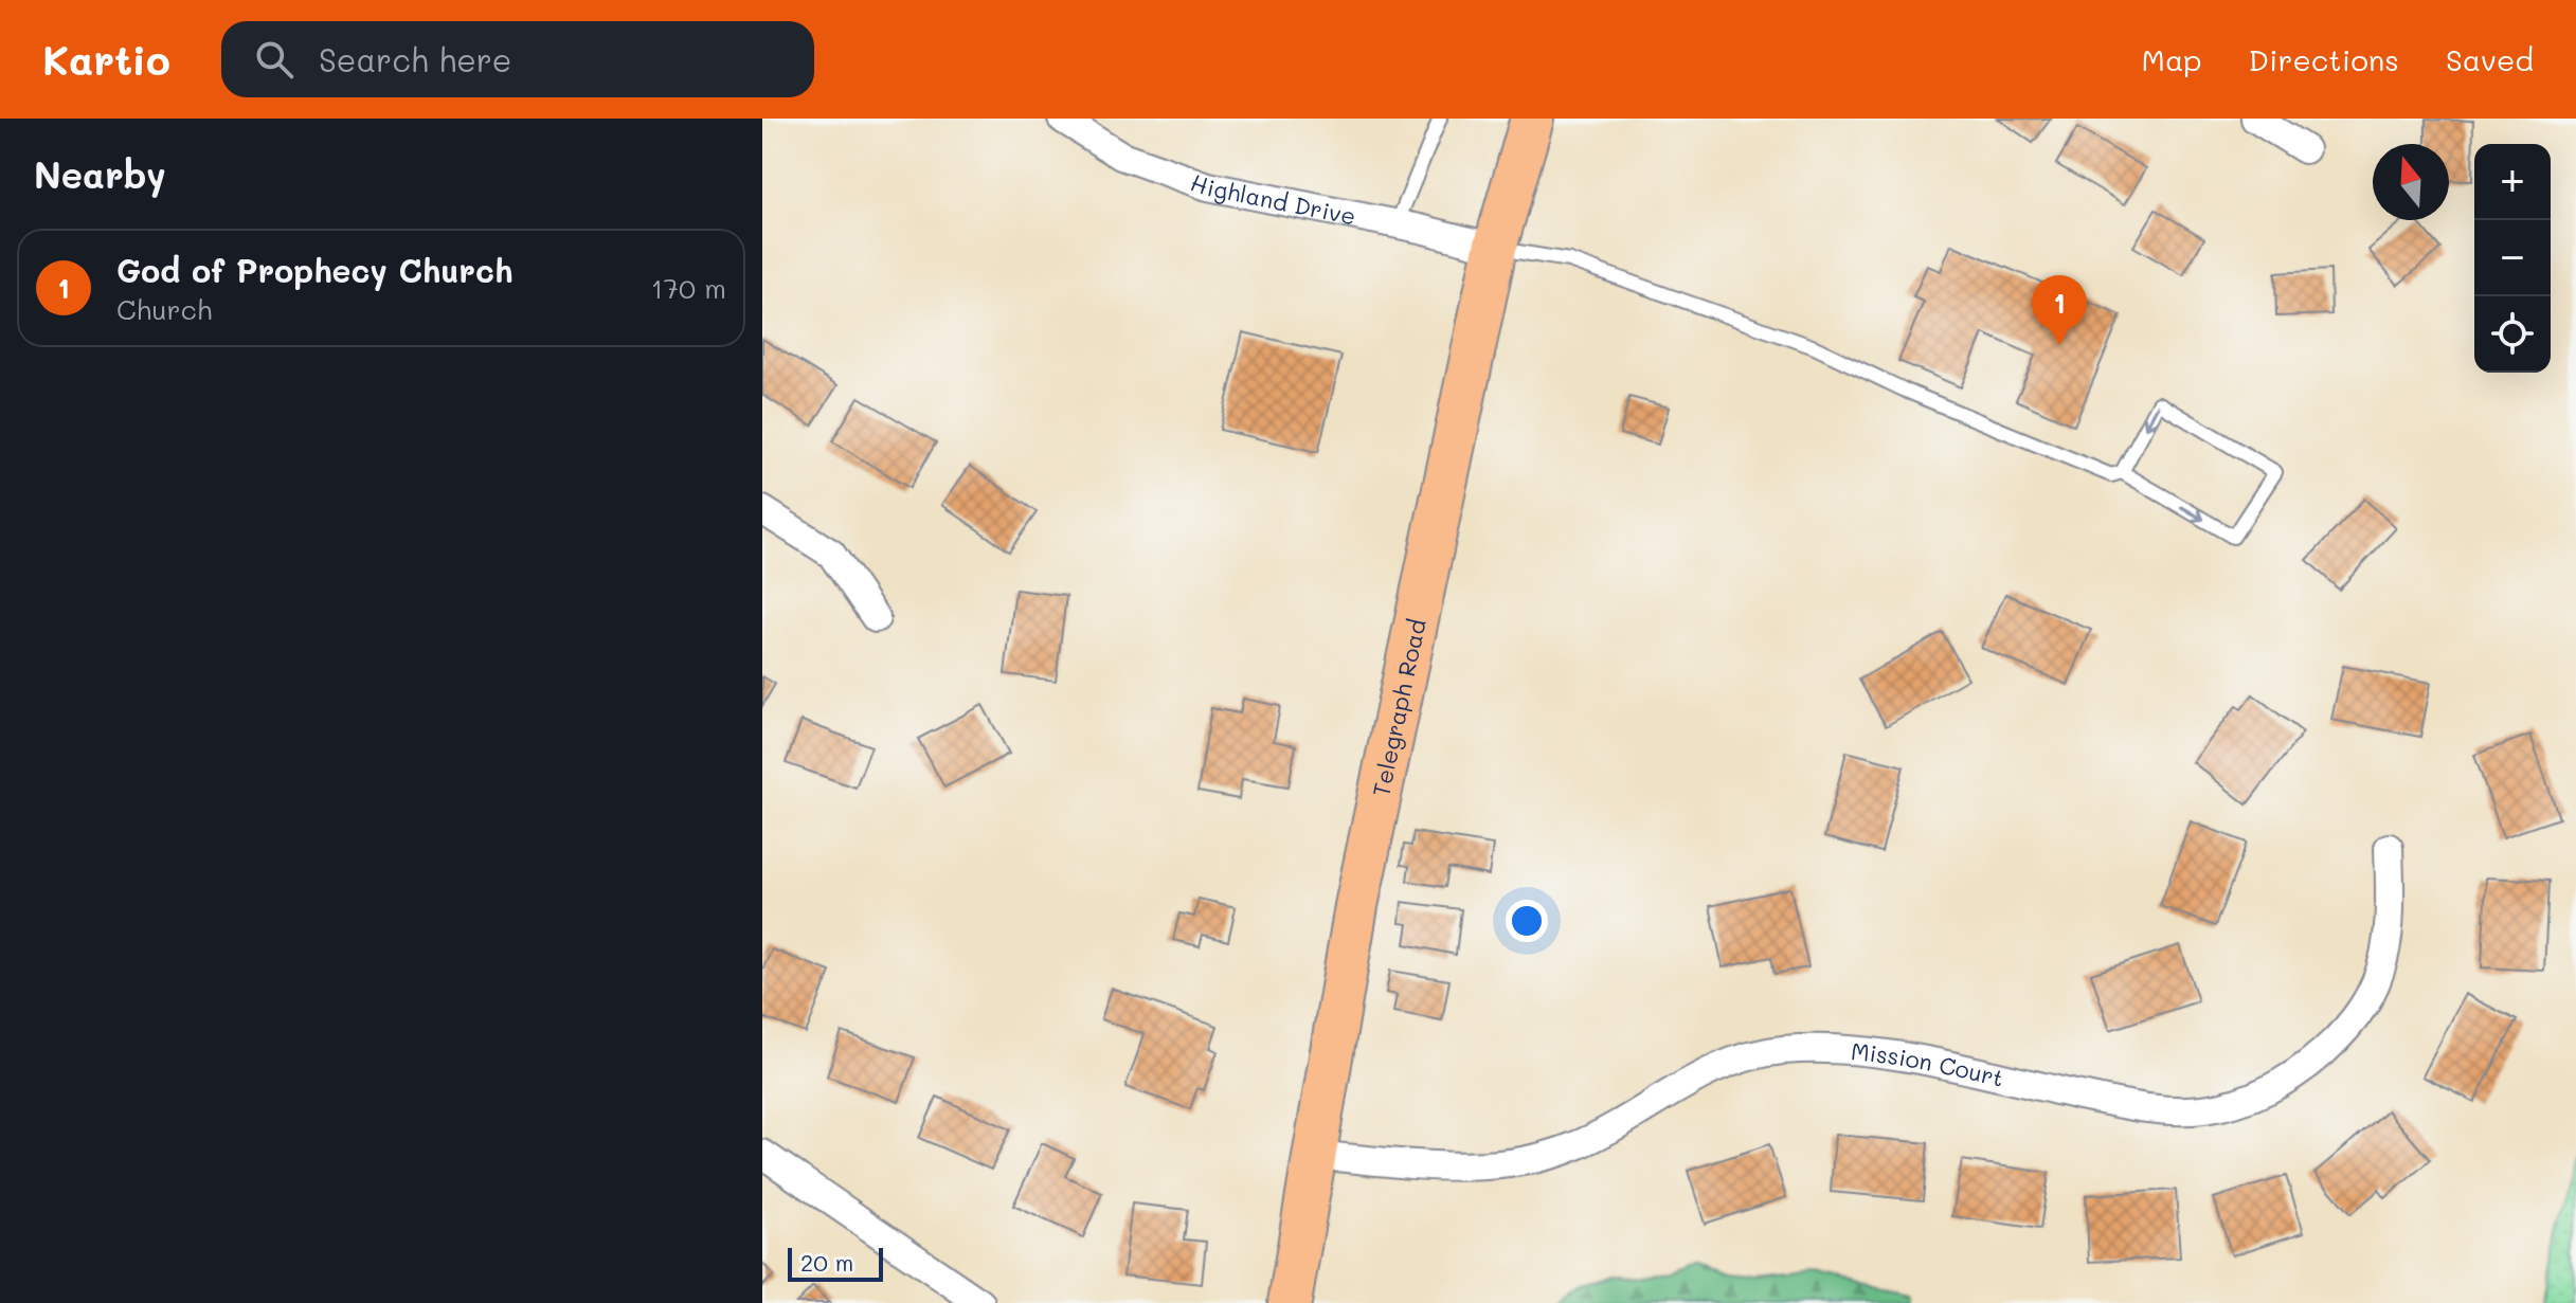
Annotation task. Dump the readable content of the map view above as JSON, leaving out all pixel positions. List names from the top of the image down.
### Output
{
  "streets": {
    "main road": ["Telegraph Road"],
    "street": ["Highland Drive", "Mission Court"]
  },
  "crossings": [
    ["Highland Drive", "Telegraph Road"],
    ["Telegraph Road", "Mission Court"]
  ],
  "scale_bar": "20 m",
  "north": "top",
  "page": {
    "header": "Kartio",
    "search": "Search here",
    "nav": ["Map", "Directions", "Saved"],
    "heading": "Nearby",
    "map_buttons": ["+", "−"],
    "list": [
      {
        "mark": "1",
        "name": "God of Prophecy Church",
        "note": "Church",
        "value": "170 m"
      }
    ],
    "pins": "1",
    "scale": "20 m"
  }
}
